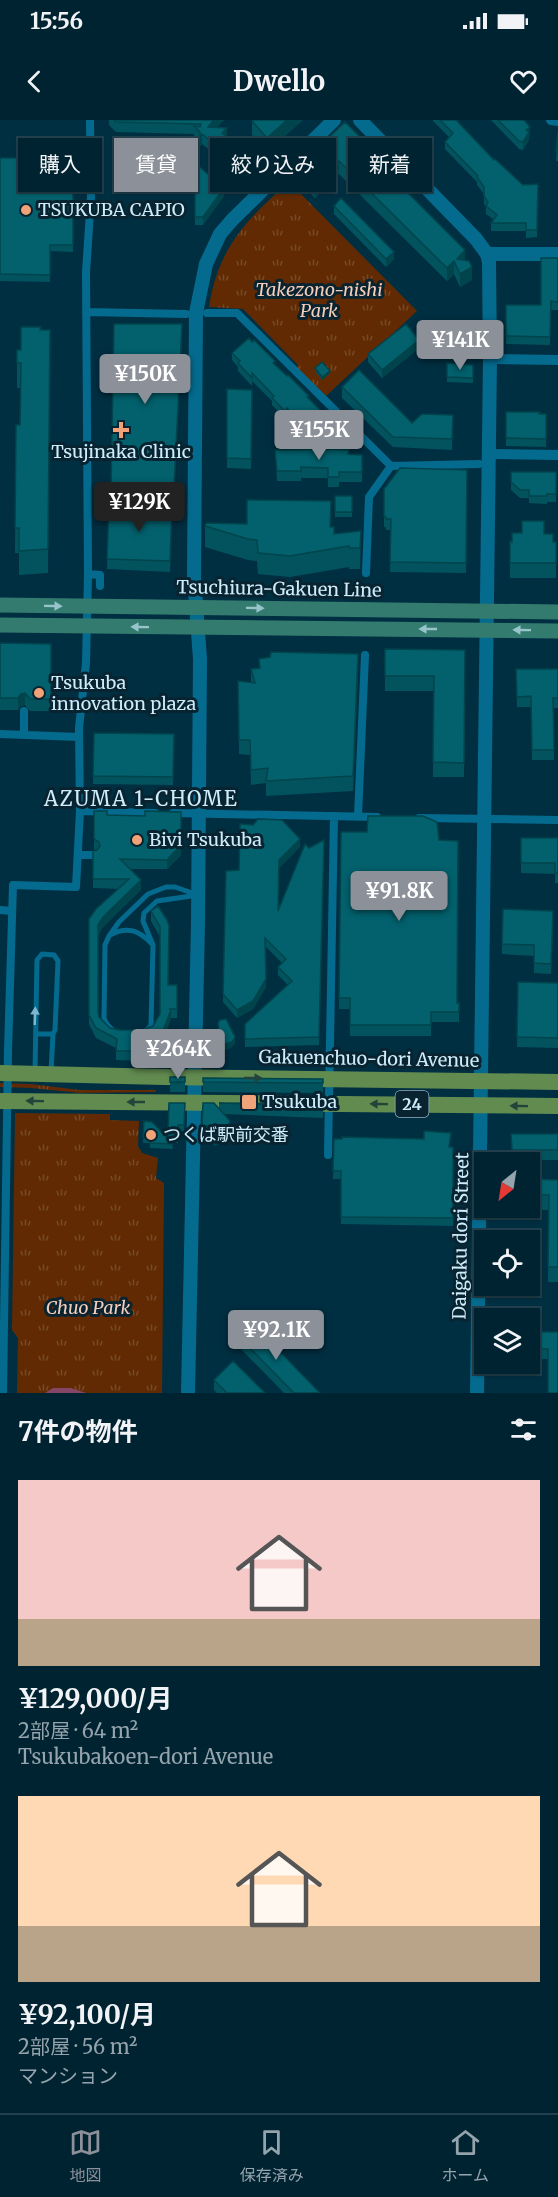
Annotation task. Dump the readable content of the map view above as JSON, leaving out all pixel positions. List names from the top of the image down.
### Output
{
  "streets": {
    "main road": ["Tsuchiura-Gakuen Line", "Gakuenchuo-dori Avenue", "24"],
    "street": ["Daigaku dori Street"]
  },
  "crossings": [
    ["Tsuchiura-Gakuen Line", "Daigaku dori Street"],
    ["Gakuenchuo-dori Avenue", "Daigaku dori Street"],
    ["24", "Daigaku dori Street"]
  ],
  "districts": ["AZUMA 1-CHOME"],
  "parks": ["Takezono-nishi Park", "Chuo Park"],
  "places": {
    "other": [
      "TSUKUBA CAPIO",
      "Tsukuba innovation plaza",
      "Bivi Tsukuba",
      "つくば駅前交番"
    ],
    "health": ["Tsujinaka Clinic"],
    "transit": ["Tsukuba"]
  },
  "north": "bottom left",
  "page": {
    "status": "15:56",
    "header": "Dwello",
    "chip": [
      "購入",
      "賃貸",
      "絞り込み",
      "新着"
    ],
    "price": [
      "¥141K",
      "¥150K",
      "¥155K",
      "¥129K",
      "¥91.8K",
      "¥264K",
      "¥92.1K"
    ],
    "heading": "7件の物件",
    "list": [
      {
        "name": "¥129,000/月",
        "note": "2部屋 · 64 m² · Tsukubakoen-dori Avenue"
      },
      {
        "name": "¥92,100/月",
        "note": "2部屋 · 56 m² · マンション"
      }
    ],
    "tabs": ["地図", "保存済み", "ホーム"]
  }
}
